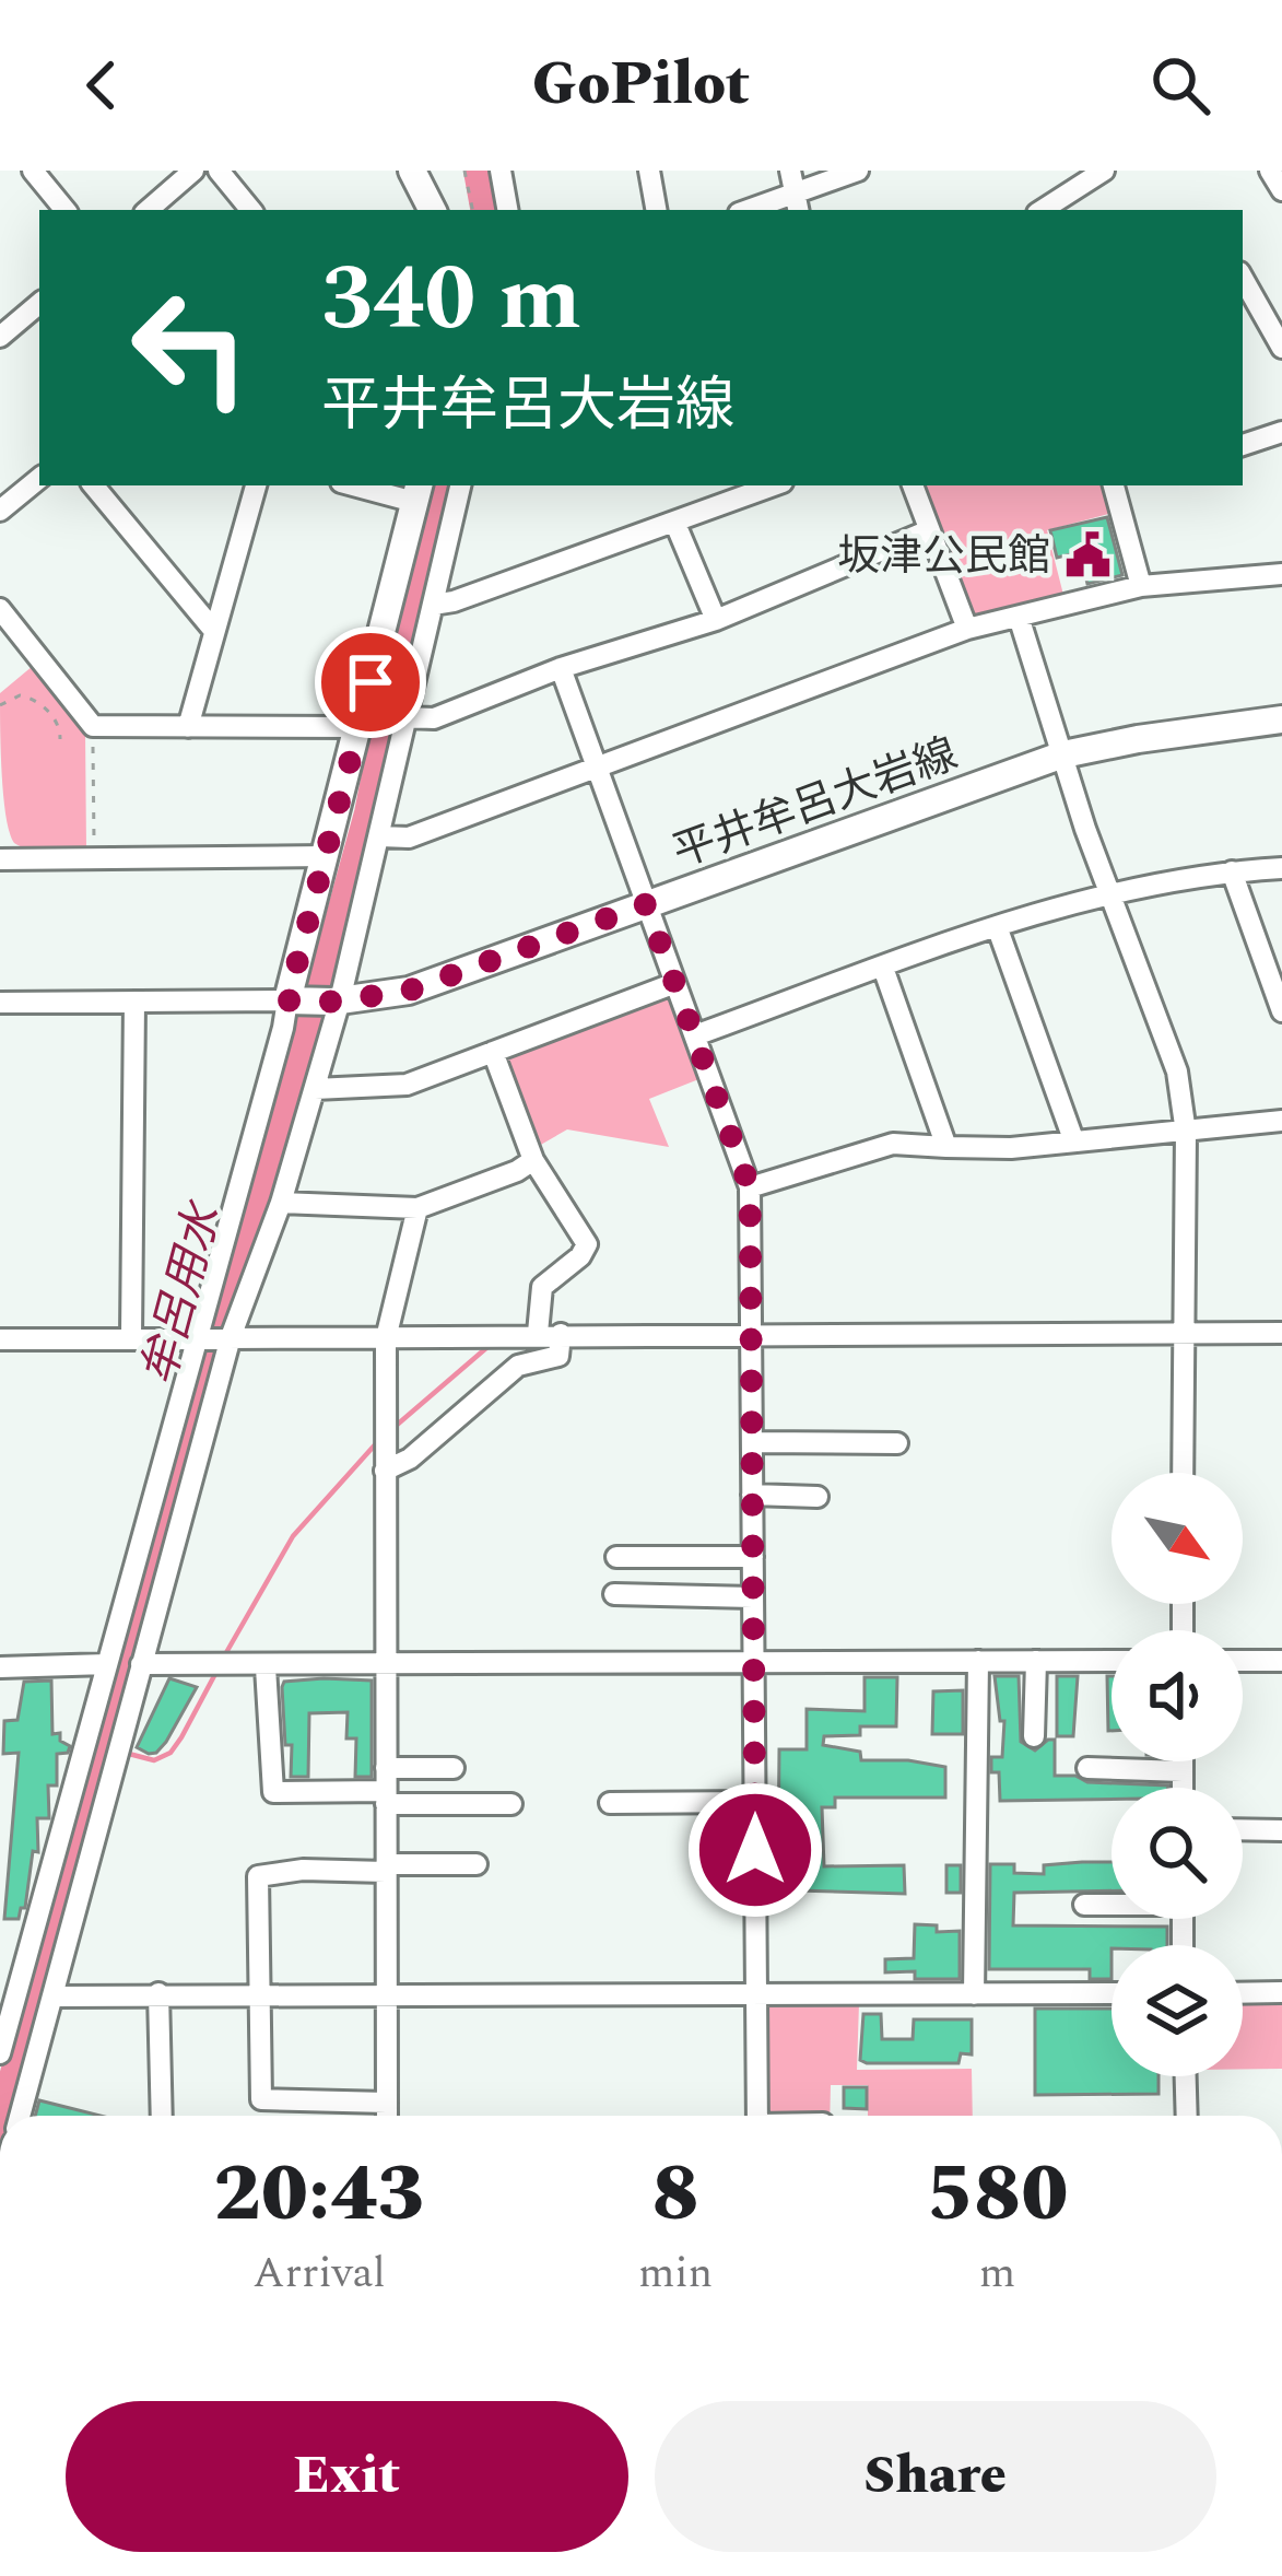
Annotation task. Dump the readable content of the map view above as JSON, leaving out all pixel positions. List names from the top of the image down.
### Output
{
  "streets": {
    "main road": ["平井牟呂大岩線"]
  },
  "water": ["牟呂用水"],
  "places": {
    "public building": ["坂津公民館"]
  },
  "north": "bottom right",
  "page": {
    "header": "GoPilot",
    "turn": ["340 m", "平井牟呂大岩線"],
    "eta": [
      "20:43",
      "Arrival",
      "8",
      "min",
      "580",
      "m"
    ],
    "buttons": ["Exit", "Share"]
  }
}
